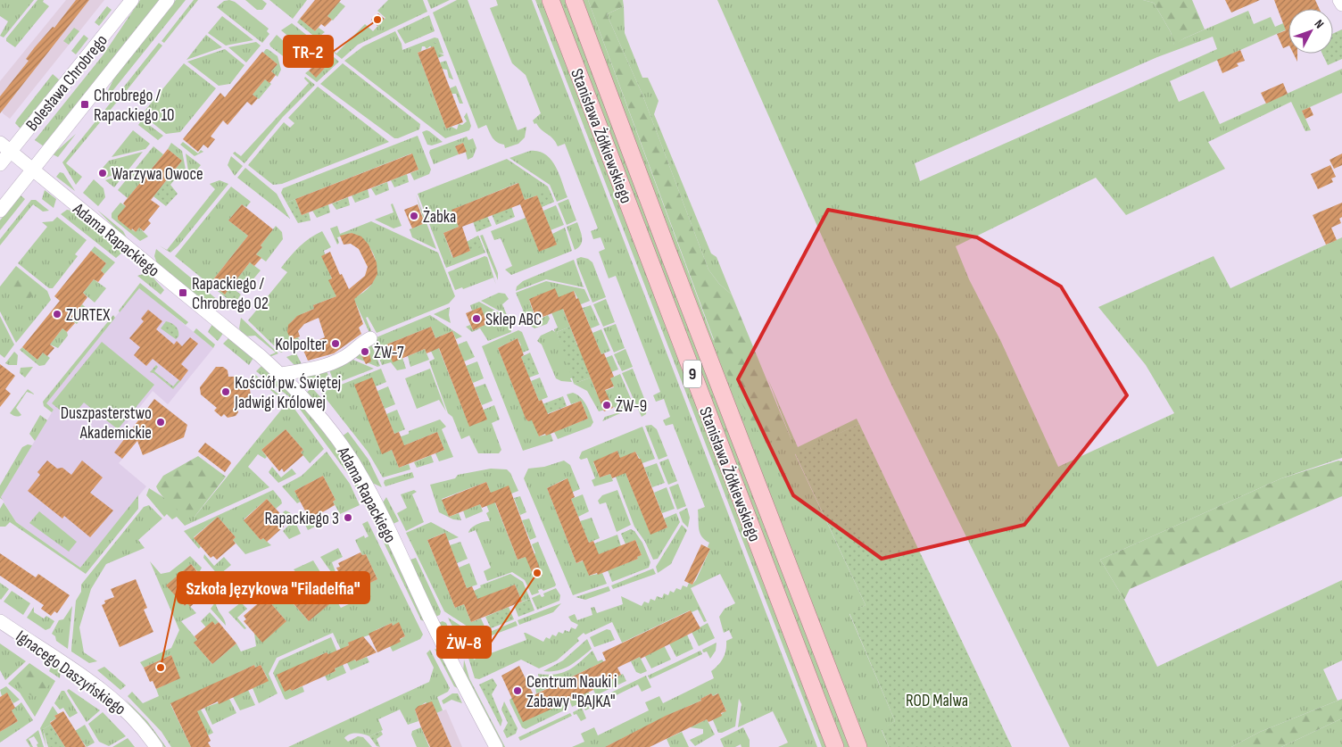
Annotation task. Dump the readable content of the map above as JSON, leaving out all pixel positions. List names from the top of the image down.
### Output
{
  "streets": {
    "main road": ["Stanisława Żółkiewskiego", "9"],
    "street": ["Bolesława Chrobrego", "Adama Rapackiego", "Ignacego Daszyńskiego"]
  },
  "crossings": [
    ["Bolesława Chrobrego", "Adama Rapackiego"]
  ],
  "parks": ["ROD Malwa"],
  "places": {
    "other": [
      "TR-2",
      "Warzywa Owoce",
      "Żabka",
      "ZURTEX",
      "Sklep ABC",
      "Kolpolter",
      "ŻW-7",
      "Kościół pw. Świętej Jadwigi Królowej",
      "ŻW-9",
      "Duszpasterstwo Akademickie",
      "Rapackiego 3",
      "ŻW-8",
      "Szkoła Językowa \"Filadelfia\"",
      "Centrum Nauki i Zabawy \"BAJKA\""
    ],
    "transit": ["Chrobrego / Rapackiego 10", "Rapackiego / Chrobrego 02"]
  },
  "north": "top right"
}
